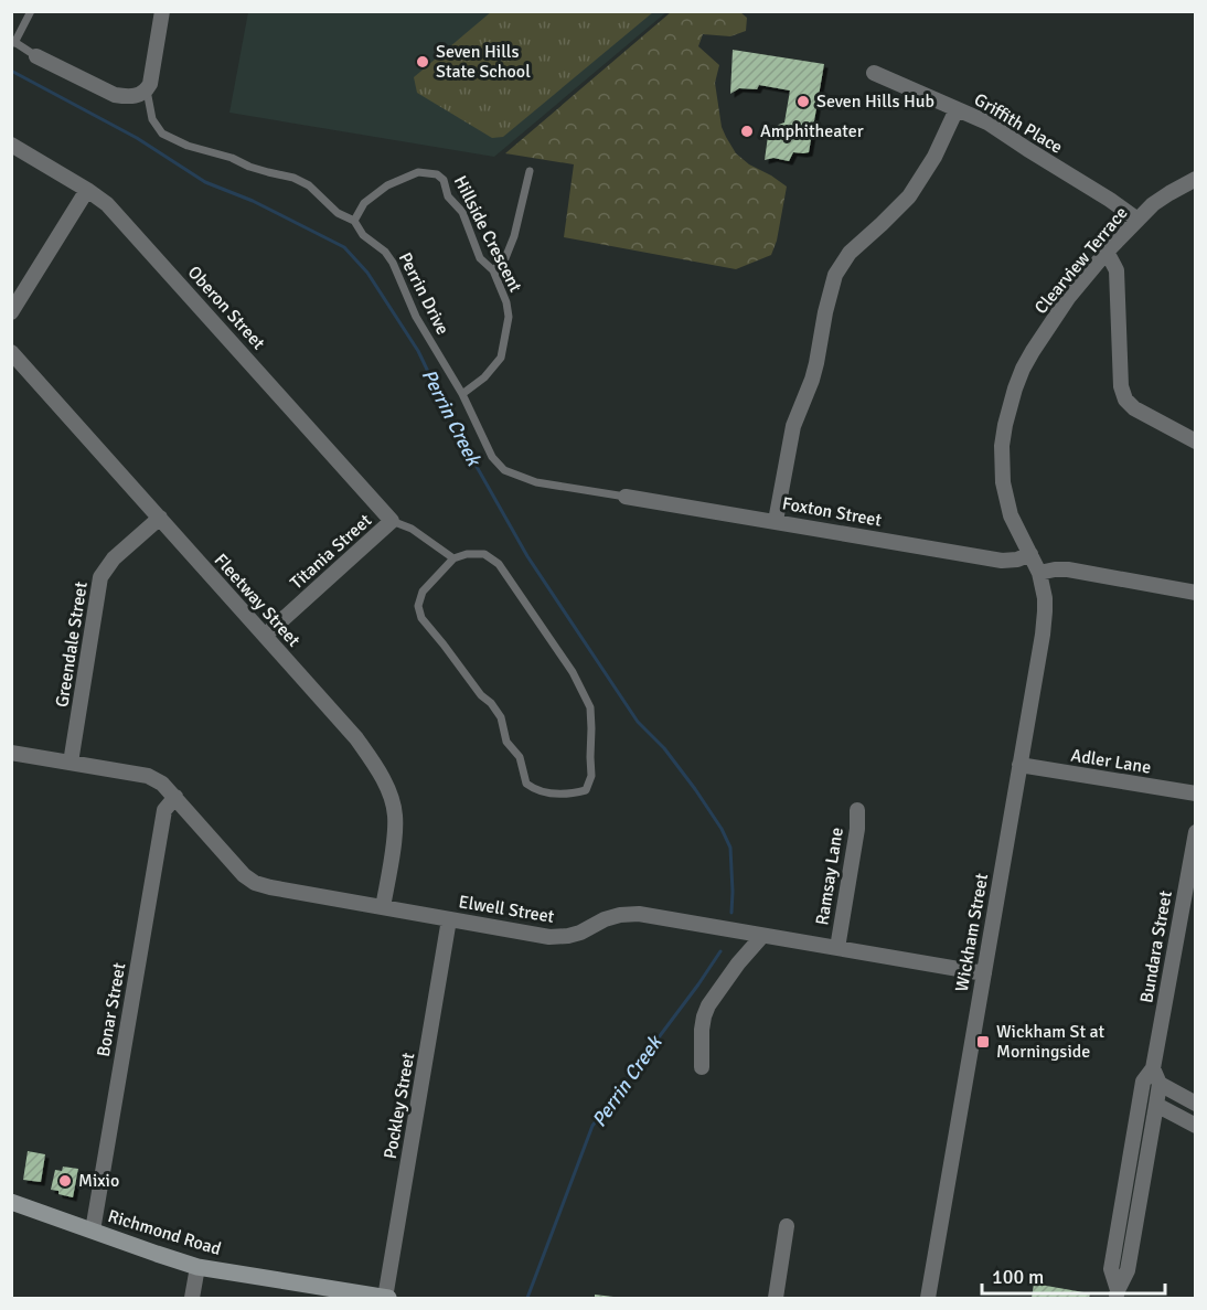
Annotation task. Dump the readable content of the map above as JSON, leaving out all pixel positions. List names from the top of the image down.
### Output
{
  "streets": {
    "main road": ["Richmond Road"],
    "street": [
      "Griffith Place",
      "Clearview Terrace",
      "Oberon Street",
      "Foxton Street",
      "Titania Street",
      "Fleetway Street",
      "Greendale Street",
      "Adler Lane",
      "Ramsay Lane",
      "Elwell Street",
      "Wickham Street",
      "Bundara Street",
      "Bonar Street",
      "Pockley Street"
    ],
    "lane": ["Hillside Crescent", "Perrin Drive"]
  },
  "crossings": [
    ["Griffith Place", "Clearview Terrace"],
    ["Hillside Crescent", "Perrin Drive"],
    ["Clearview Terrace", "Foxton Street"],
    ["Clearview Terrace", "Wickham Street"],
    ["Perrin Drive", "Foxton Street"],
    ["Oberon Street", "Titania Street"],
    ["Titania Street", "Fleetway Street"],
    ["Fleetway Street", "Greendale Street"],
    ["Fleetway Street", "Elwell Street"],
    ["Greendale Street", "Elwell Street"],
    ["Adler Lane", "Wickham Street"],
    ["Ramsay Lane", "Elwell Street"],
    ["Elwell Street", "Wickham Street"],
    ["Elwell Street", "Bonar Street"],
    ["Elwell Street", "Pockley Street"],
    ["Bonar Street", "Richmond Road"],
    ["Pockley Street", "Richmond Road"]
  ],
  "water": ["Perrin Creek"],
  "places": {
    "other": [
      "Seven Hills State School",
      "Seven Hills Hub",
      "Amphitheater",
      "Mixio"
    ],
    "transit": ["Wickham St at Morningside"]
  },
  "scale_bar": "100 m"
}
